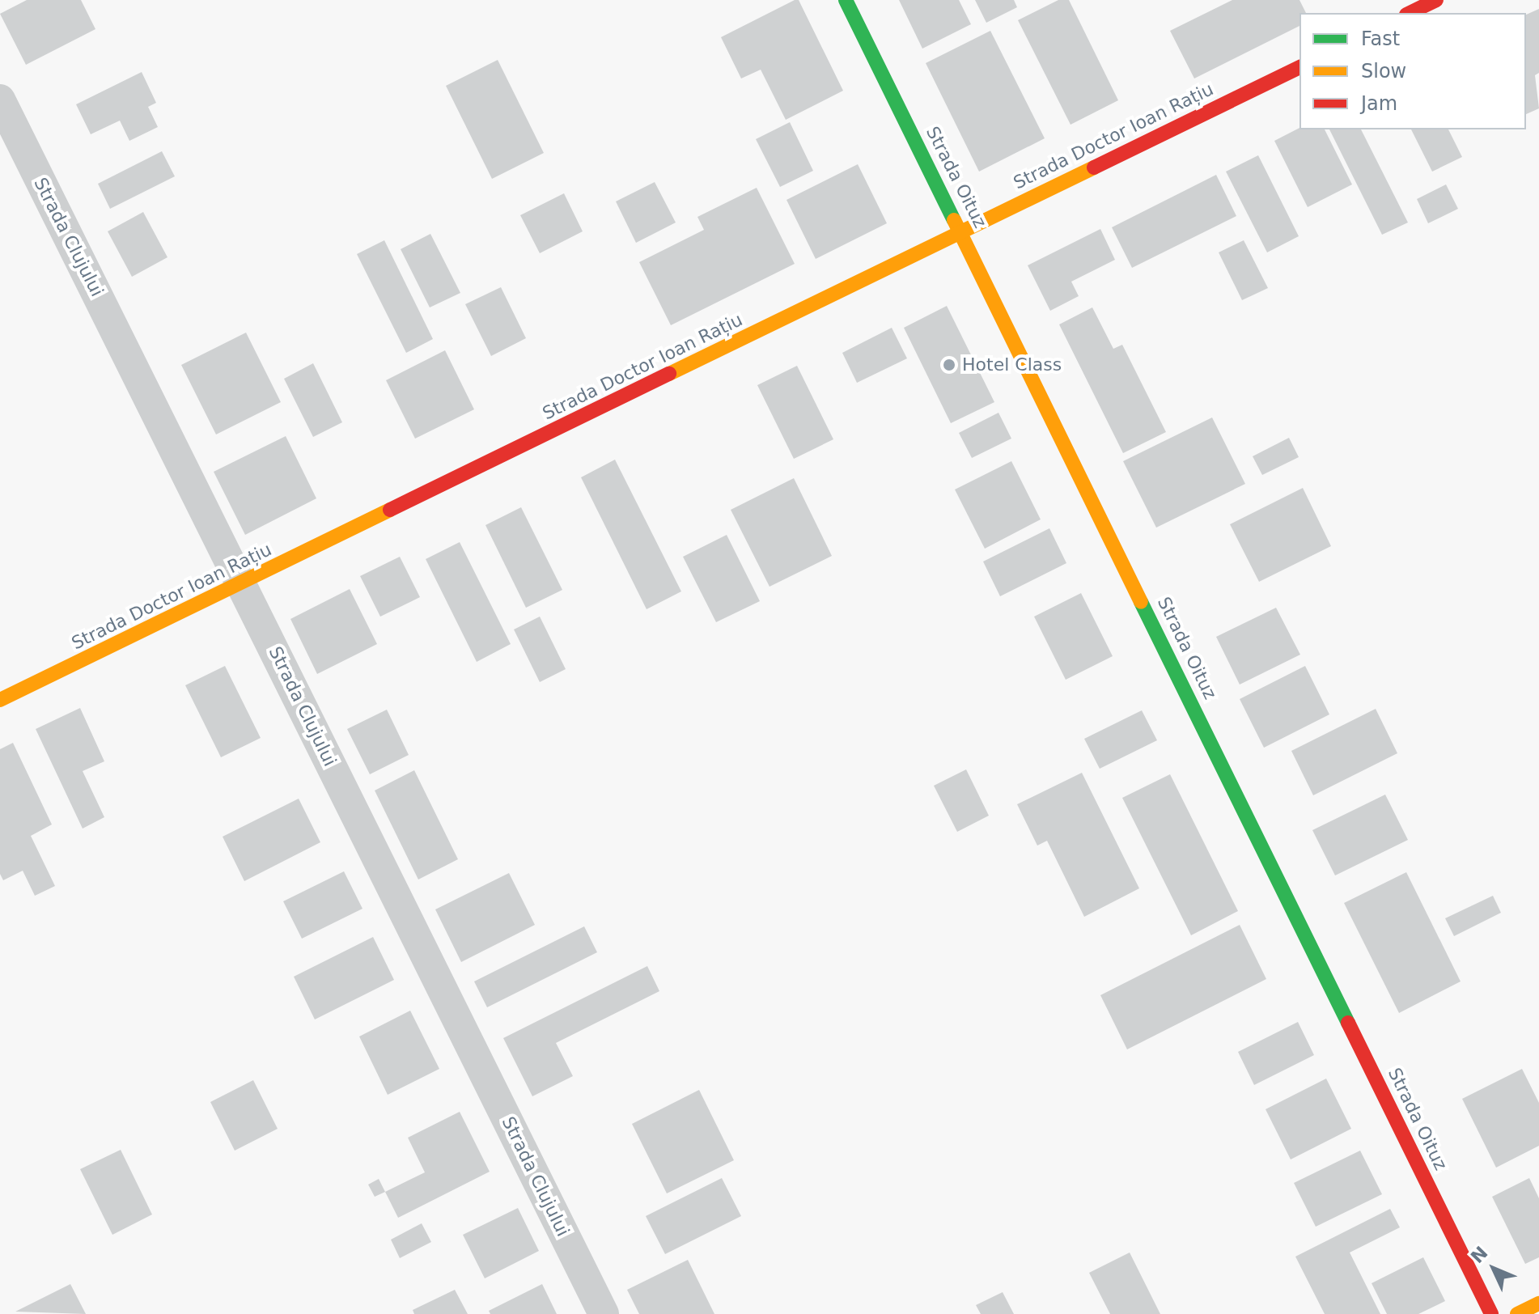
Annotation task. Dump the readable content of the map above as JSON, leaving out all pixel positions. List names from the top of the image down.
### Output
{
  "streets": {
    "street": ["Strada Doctor Ioan Rațiu", "Strada Oituz", "Strada Clujului"]
  },
  "crossings": [
    ["Strada Doctor Ioan Rațiu", "Strada Oituz"],
    ["Strada Doctor Ioan Rațiu", "Strada Clujului"]
  ],
  "places": ["Hotel Class"],
  "legend": ["Fast", "Slow", "Jam"],
  "north": "top left"
}
